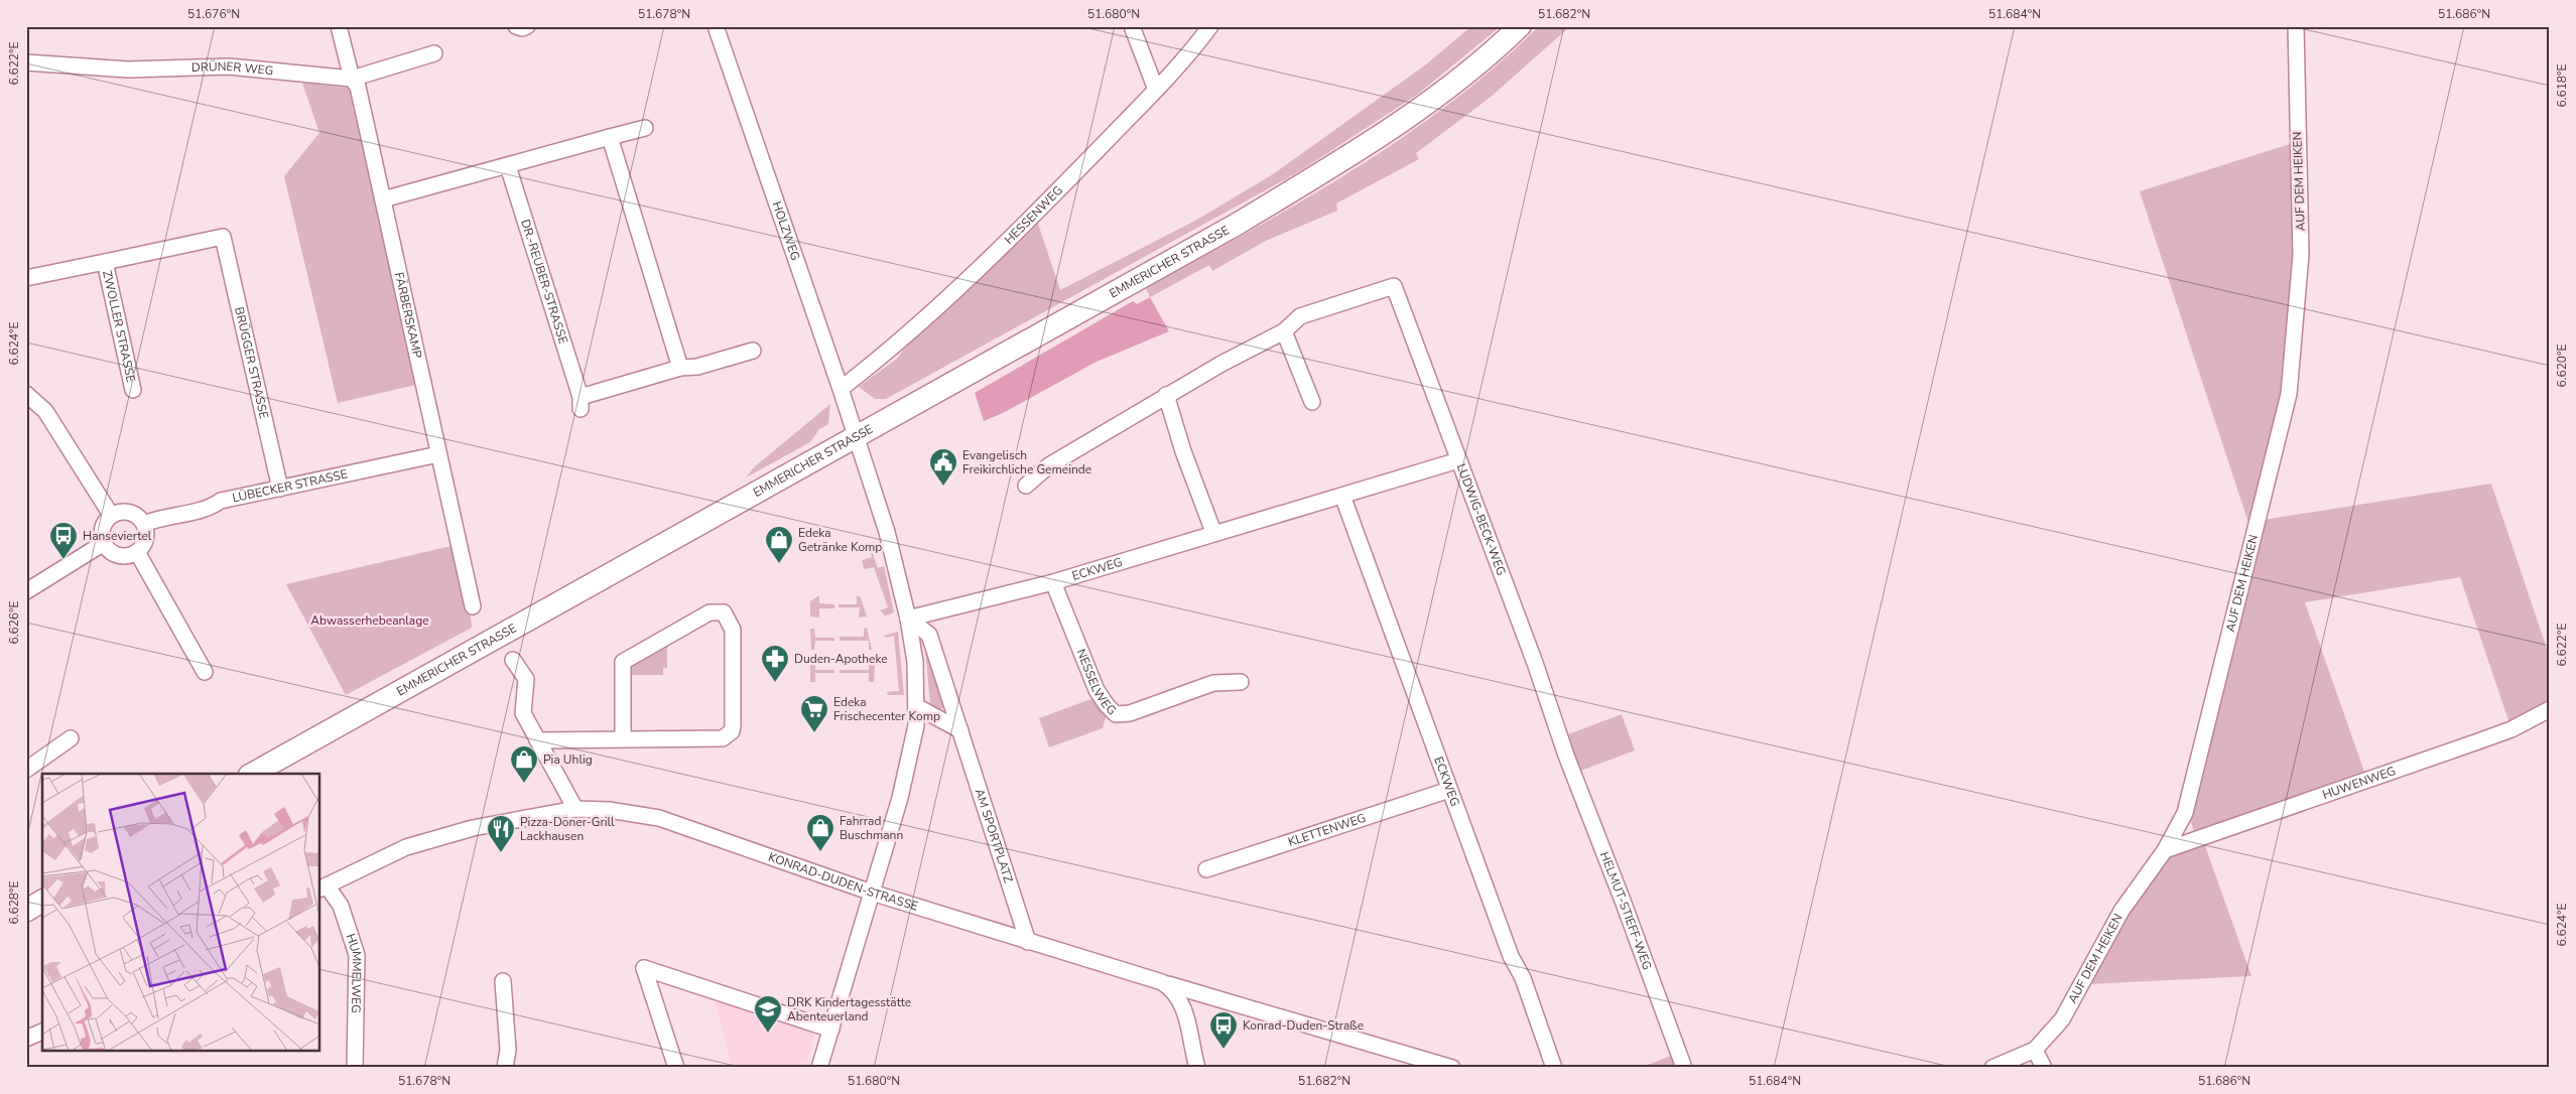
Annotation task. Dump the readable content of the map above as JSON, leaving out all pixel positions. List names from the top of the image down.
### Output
{
  "streets": {
    "main road": ["EMMERICHER STRASSE"],
    "street": [
      "DRÜNER WEG",
      "AUF DEM HEIKEN",
      "HESSENWEG",
      "HOLZWEG",
      "DR.-REUBER-STRASSE",
      "FÄRBERSKAMP",
      "ZWOLLER STRASSE",
      "BRÜGGER STRASSE",
      "LÜBECKER STRASSE",
      "LUDWIG-BECK-WEG",
      "ECKWEG",
      "NESSELWEG",
      "HUWENWEG",
      "KLETTENWEG",
      "AM SPORTPLATZ",
      "KONRAD-DUDEN-STRASSE",
      "HELMUT-STIEFF-WEG",
      "HUMMELWEG"
    ]
  },
  "crossings": [
    ["DRÜNER WEG", "FÄRBERSKAMP"],
    ["AUF DEM HEIKEN", "HUWENWEG"],
    ["HESSENWEG", "HOLZWEG"],
    ["HOLZWEG", "EMMERICHER STRASSE"],
    ["HOLZWEG", "ECKWEG"],
    ["HOLZWEG", "AM SPORTPLATZ"],
    ["HOLZWEG", "KONRAD-DUDEN-STRASSE"],
    ["FÄRBERSKAMP", "LÜBECKER STRASSE"],
    ["ZWOLLER STRASSE", "BRÜGGER STRASSE"],
    ["BRÜGGER STRASSE", "LÜBECKER STRASSE"],
    ["LUDWIG-BECK-WEG", "ECKWEG"],
    ["LUDWIG-BECK-WEG", "HELMUT-STIEFF-WEG"],
    ["ECKWEG", "NESSELWEG"],
    ["ECKWEG", "KLETTENWEG"],
    ["ECKWEG", "AM SPORTPLATZ"],
    ["AM SPORTPLATZ", "KONRAD-DUDEN-STRASSE"],
    ["KONRAD-DUDEN-STRASSE", "HUMMELWEG"]
  ],
  "parks": ["Abwasserhebeanlage"],
  "places": {
    "public building": ["Evangelisch Freikirchliche Gemeinde"],
    "bus stop": ["Hanseviertel", "Konrad-Duden-Straße"],
    "shop": ["Edeka Getränke Komp", "Pia Uhlig", "Fahrrad Buschmann"],
    "pharmacy": ["Duden-Apotheke"],
    "supermarket": ["Edeka Frischecenter Komp"],
    "restaurant": ["Pizza-Döner-Grill Lackhausen"],
    "school or university": ["DRK Kindertagesstätte Abenteuerland"]
  },
  "coordinates": [
    "51.676°N",
    "51.678°N",
    "51.680°N",
    "51.682°N",
    "51.684°N",
    "51.686°N",
    "6.622°E",
    "6.618°E",
    "6.624°E",
    "6.620°E",
    "6.626°E",
    "6.628°E"
  ]
}
